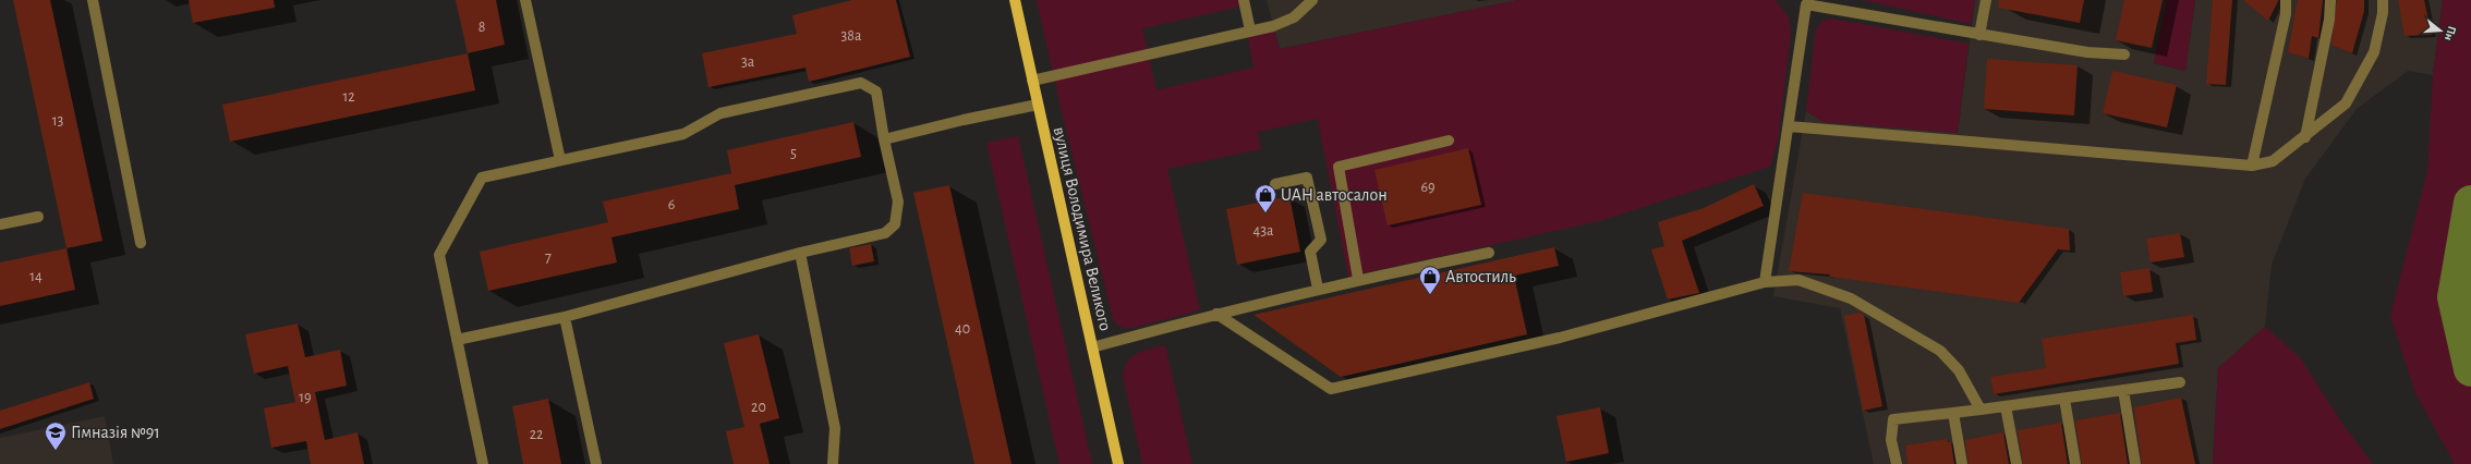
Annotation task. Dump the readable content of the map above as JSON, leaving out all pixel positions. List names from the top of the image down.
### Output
{
  "streets": {
    "main road": ["вулиця Володимира Великого"]
  },
  "places": {
    "shop": ["UAH автосалон", "Автостиль"],
    "school or university": ["Гімназія №91"]
  },
  "house_numbers": [
    "8",
    "38а",
    "3а",
    "12",
    "13",
    "5",
    "69",
    "6",
    "43а",
    "7",
    "14",
    "40",
    "19",
    "20",
    "22"
  ],
  "north": "right"
}
